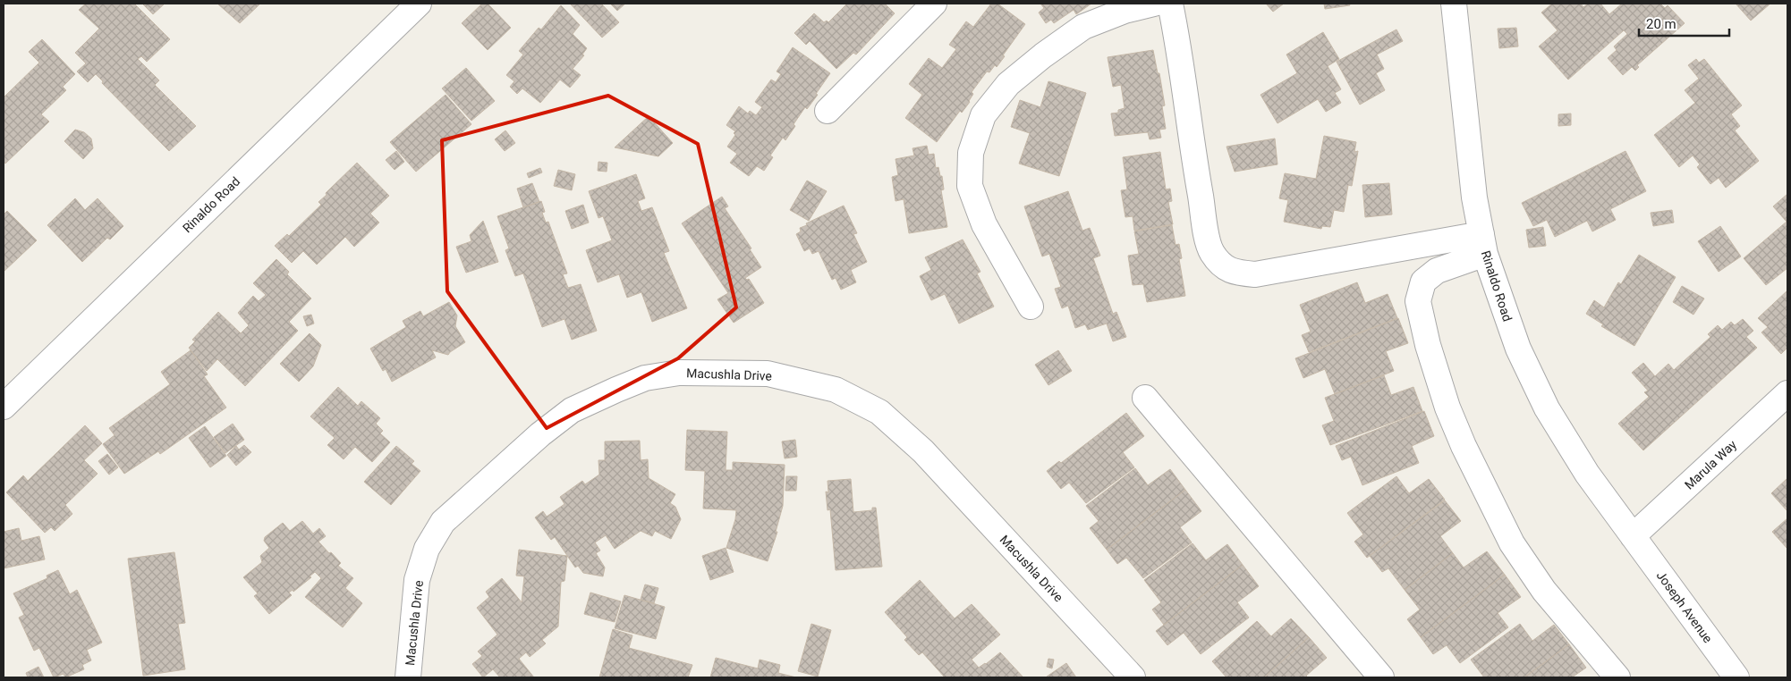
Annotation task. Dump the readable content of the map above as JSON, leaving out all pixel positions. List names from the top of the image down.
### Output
{
  "streets": {
    "street": [
      "Rinaldo Road",
      "Macushla Drive",
      "Marula Way",
      "Joseph Avenue"
    ]
  },
  "crossings": [
    ["Rinaldo Road", "Marula Way"],
    ["Rinaldo Road", "Joseph Avenue"],
    ["Marula Way", "Joseph Avenue"]
  ],
  "scale_bar": "20 m"
}
